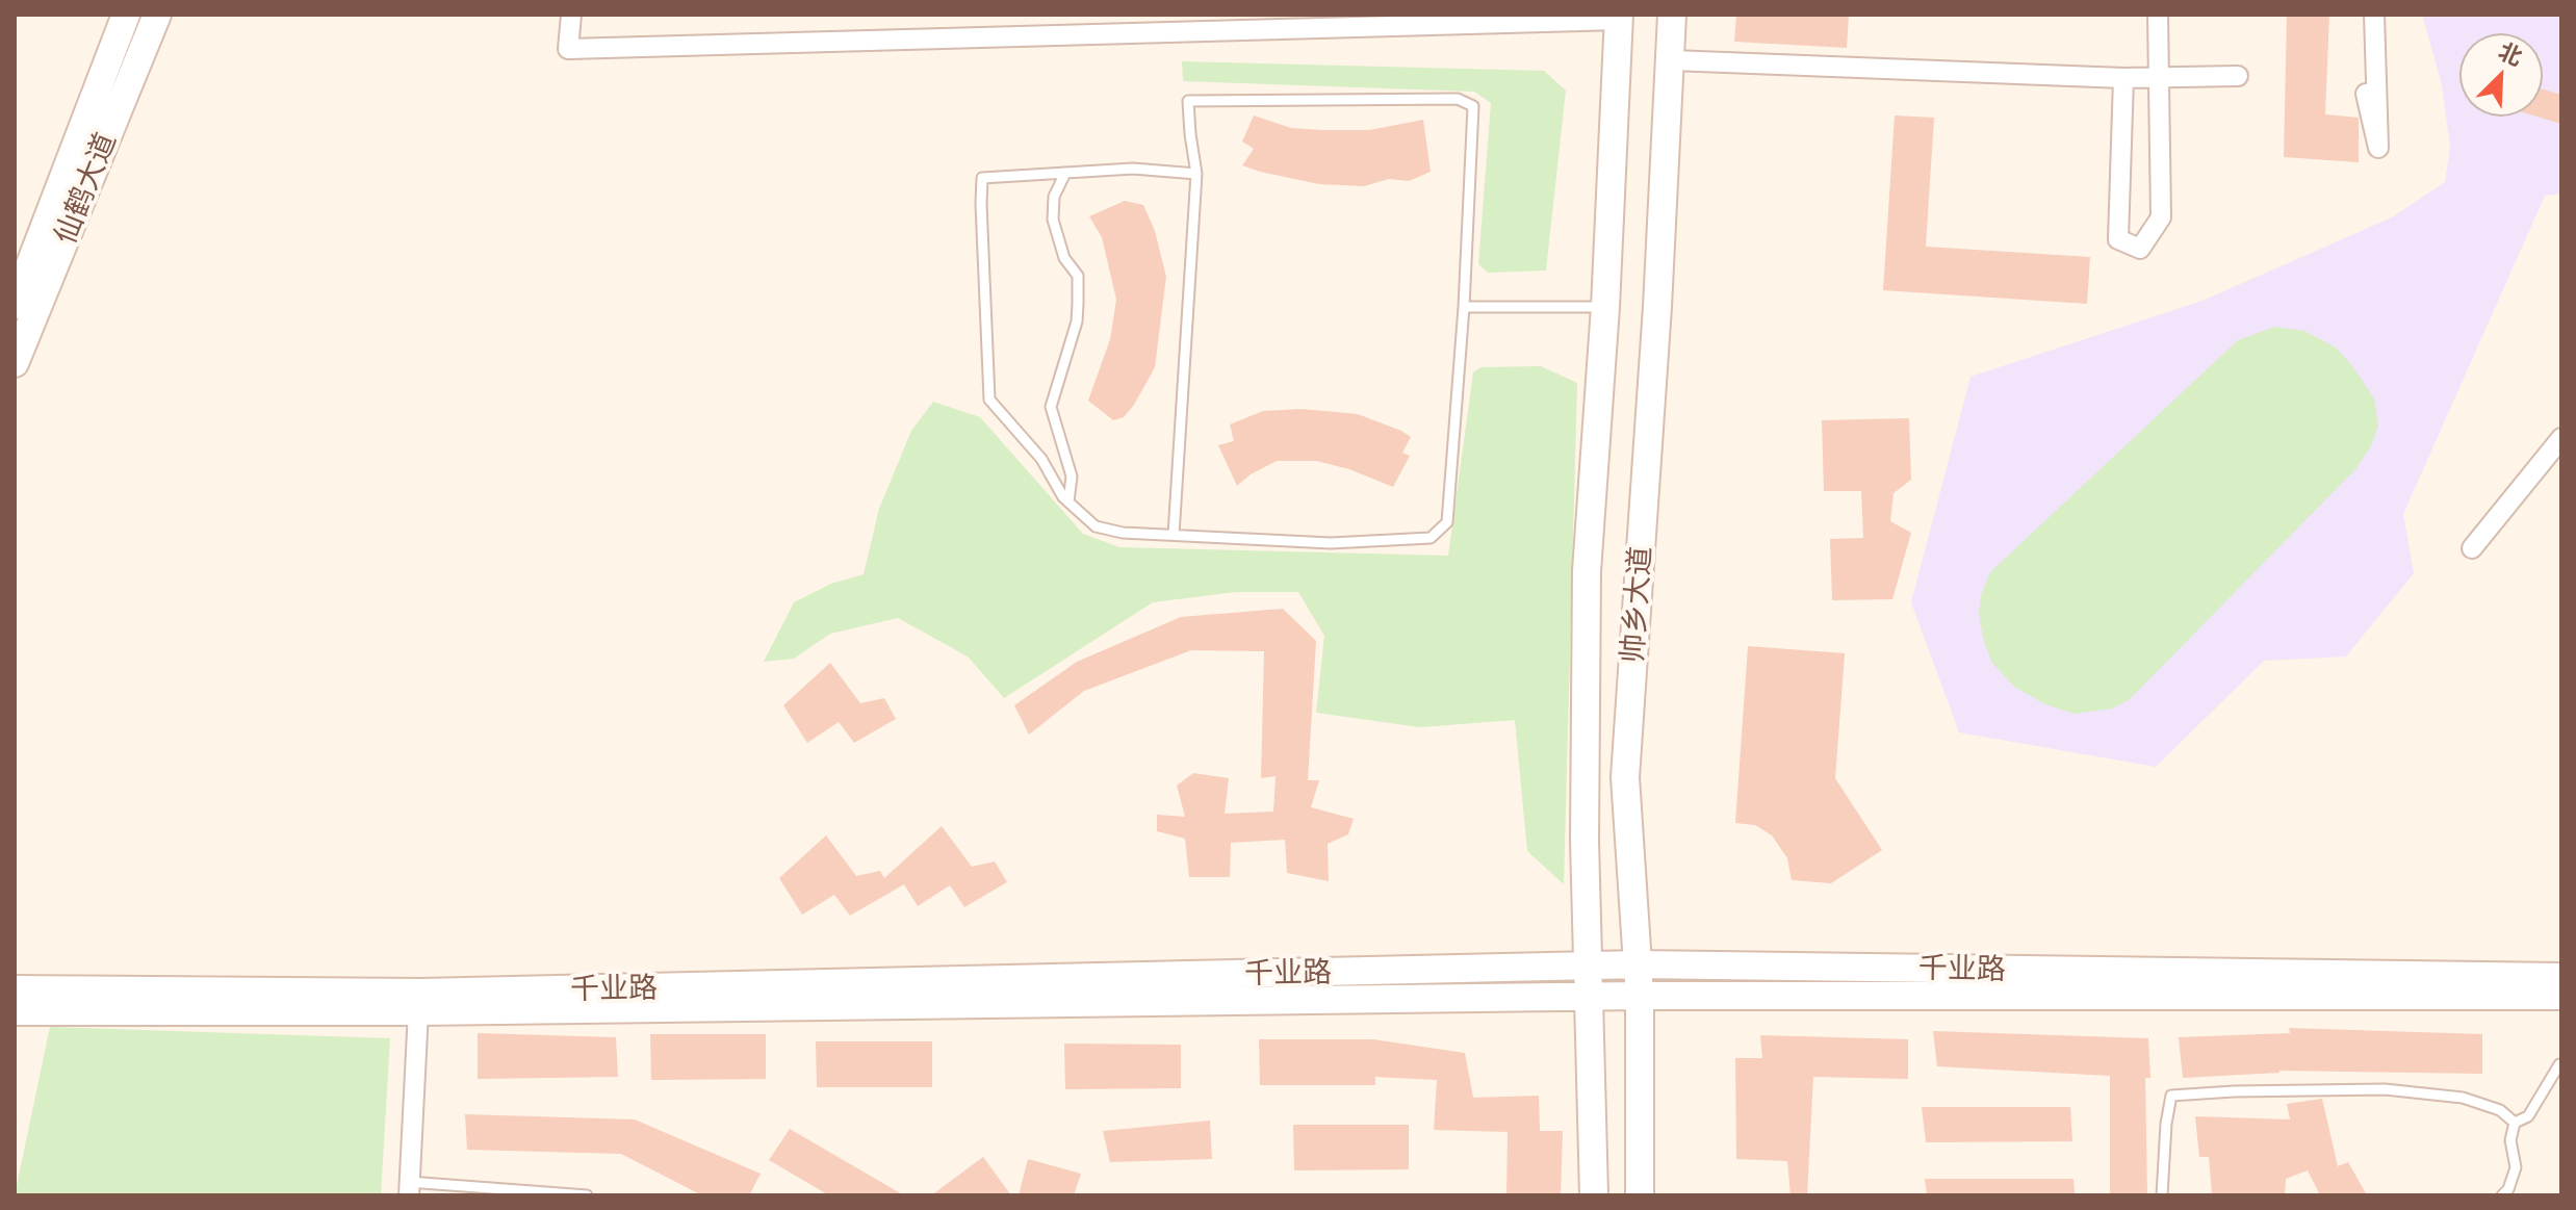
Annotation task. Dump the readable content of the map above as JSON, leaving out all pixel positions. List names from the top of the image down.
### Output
{
  "streets": {
    "main road": ["仙鹤大道", "帅乡大道", "千业路"]
  },
  "crossings": [
    ["帅乡大道", "千业路"]
  ],
  "north": "top right"
}
